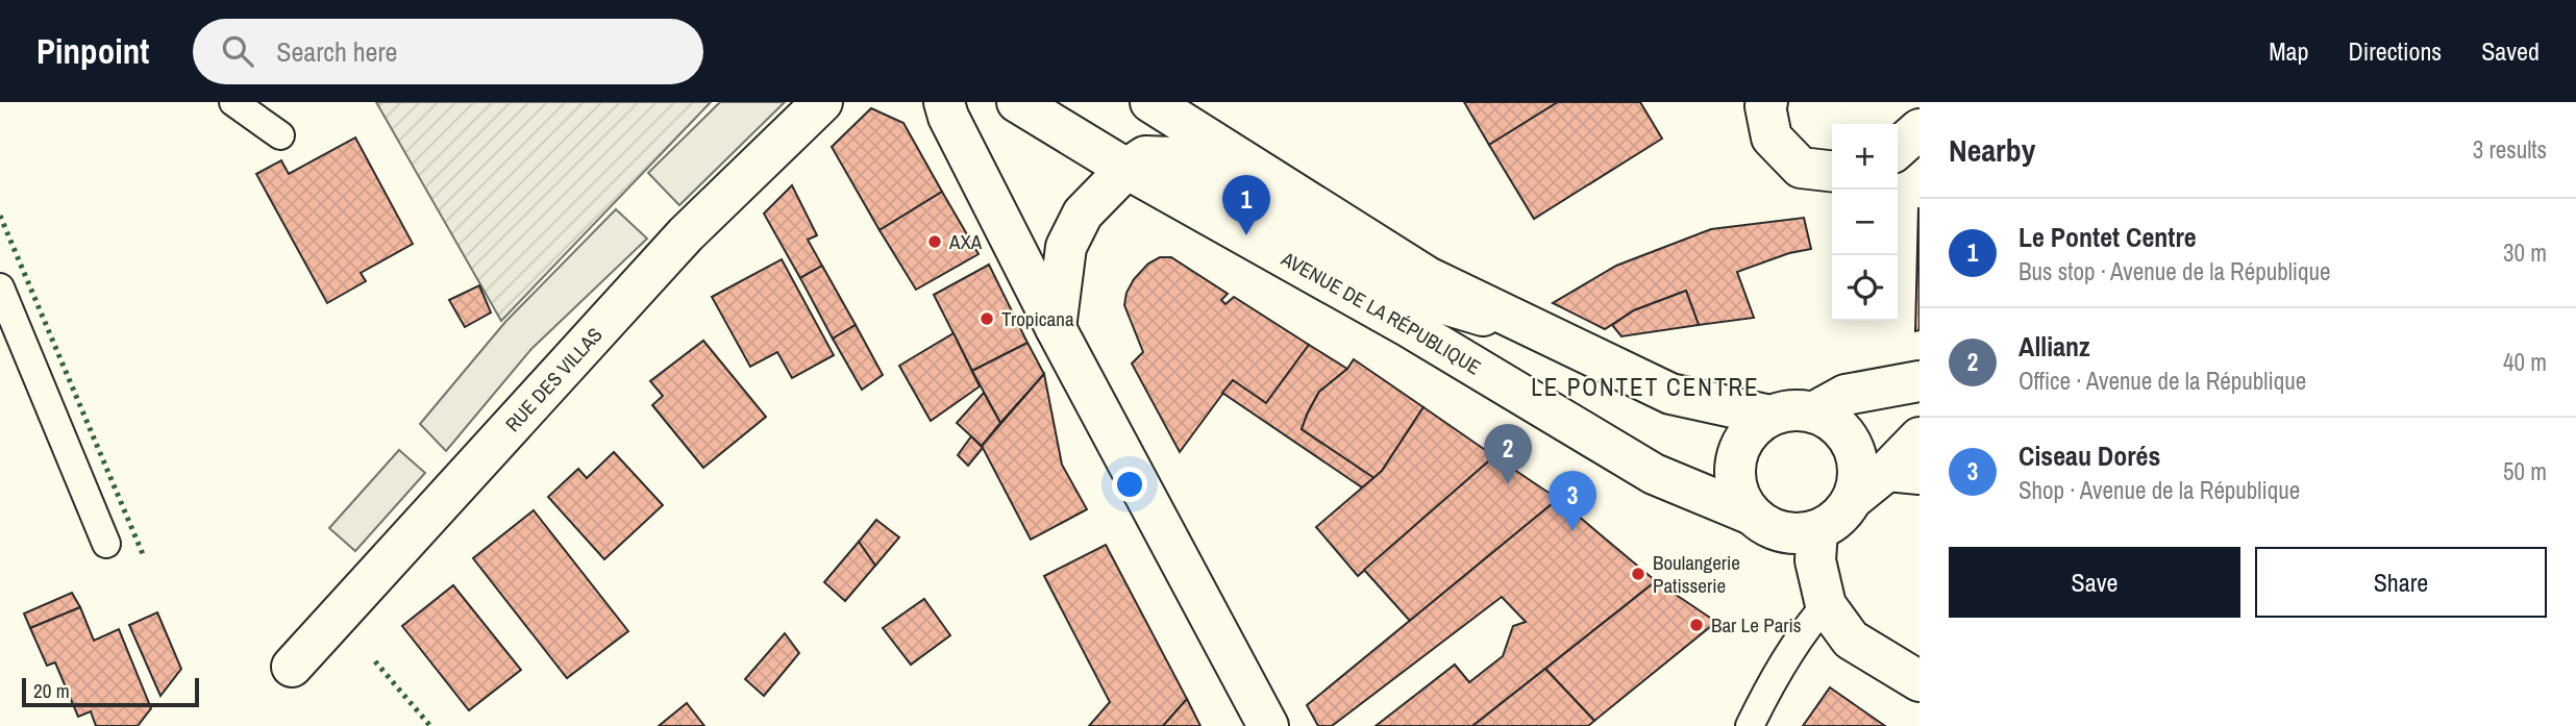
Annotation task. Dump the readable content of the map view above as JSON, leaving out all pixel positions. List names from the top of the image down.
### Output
{
  "streets": {
    "main road": ["AVENUE DE LA RÉPUBLIQUE", "RUE DES VILLAS"]
  },
  "districts": ["LE PONTET CENTRE"],
  "places": [
    "AXA",
    "Tropicana",
    "Boulangerie Patisserie",
    "Bar Le Paris"
  ],
  "scale_bar": "20 m",
  "page": {
    "header": "Pinpoint",
    "search": "Search here",
    "nav": ["Map", "Directions", "Saved"],
    "heading": ["Nearby", "3 results"],
    "map_buttons": ["+", "−"],
    "pins": ["1", "2", "3"],
    "list": [
      {
        "mark": "1",
        "name": "Le Pontet Centre",
        "note": "Bus stop · Avenue de la République",
        "value": "30 m"
      },
      {
        "mark": "2",
        "name": "Allianz",
        "note": "Office · Avenue de la République",
        "value": "40 m"
      },
      {
        "mark": "3",
        "name": "Ciseau Dorés",
        "note": "Shop · Avenue de la République",
        "value": "50 m"
      }
    ],
    "buttons": ["Save", "Share"],
    "scale": "20 m"
  }
}
